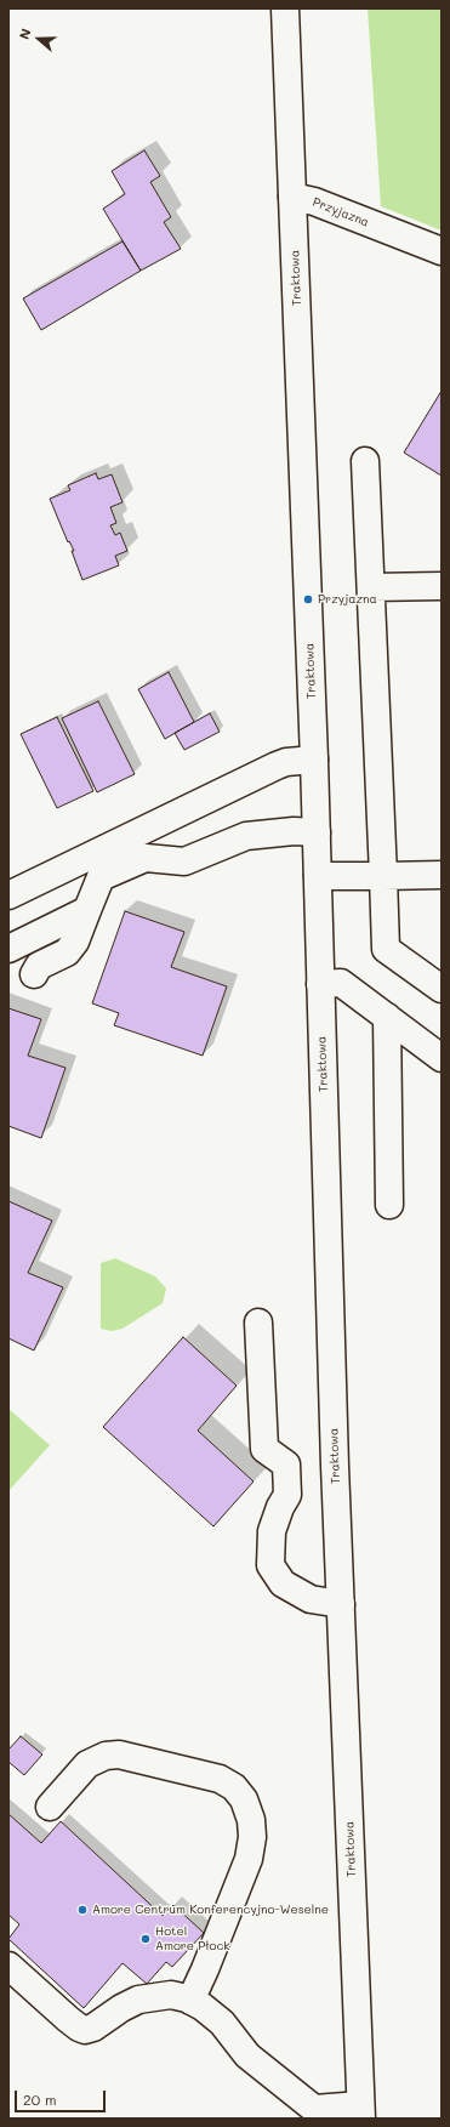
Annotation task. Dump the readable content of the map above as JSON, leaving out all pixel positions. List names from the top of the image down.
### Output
{
  "streets": {
    "main road": ["Przyjazna", "Traktowa"]
  },
  "crossings": [
    ["Przyjazna", "Traktowa"]
  ],
  "places": ["Przyjazna", "Amore Centrum Konferencyjno-Weselne", "Hotel Amore Płock"],
  "scale_bar": "20 m",
  "north": "left"
}
